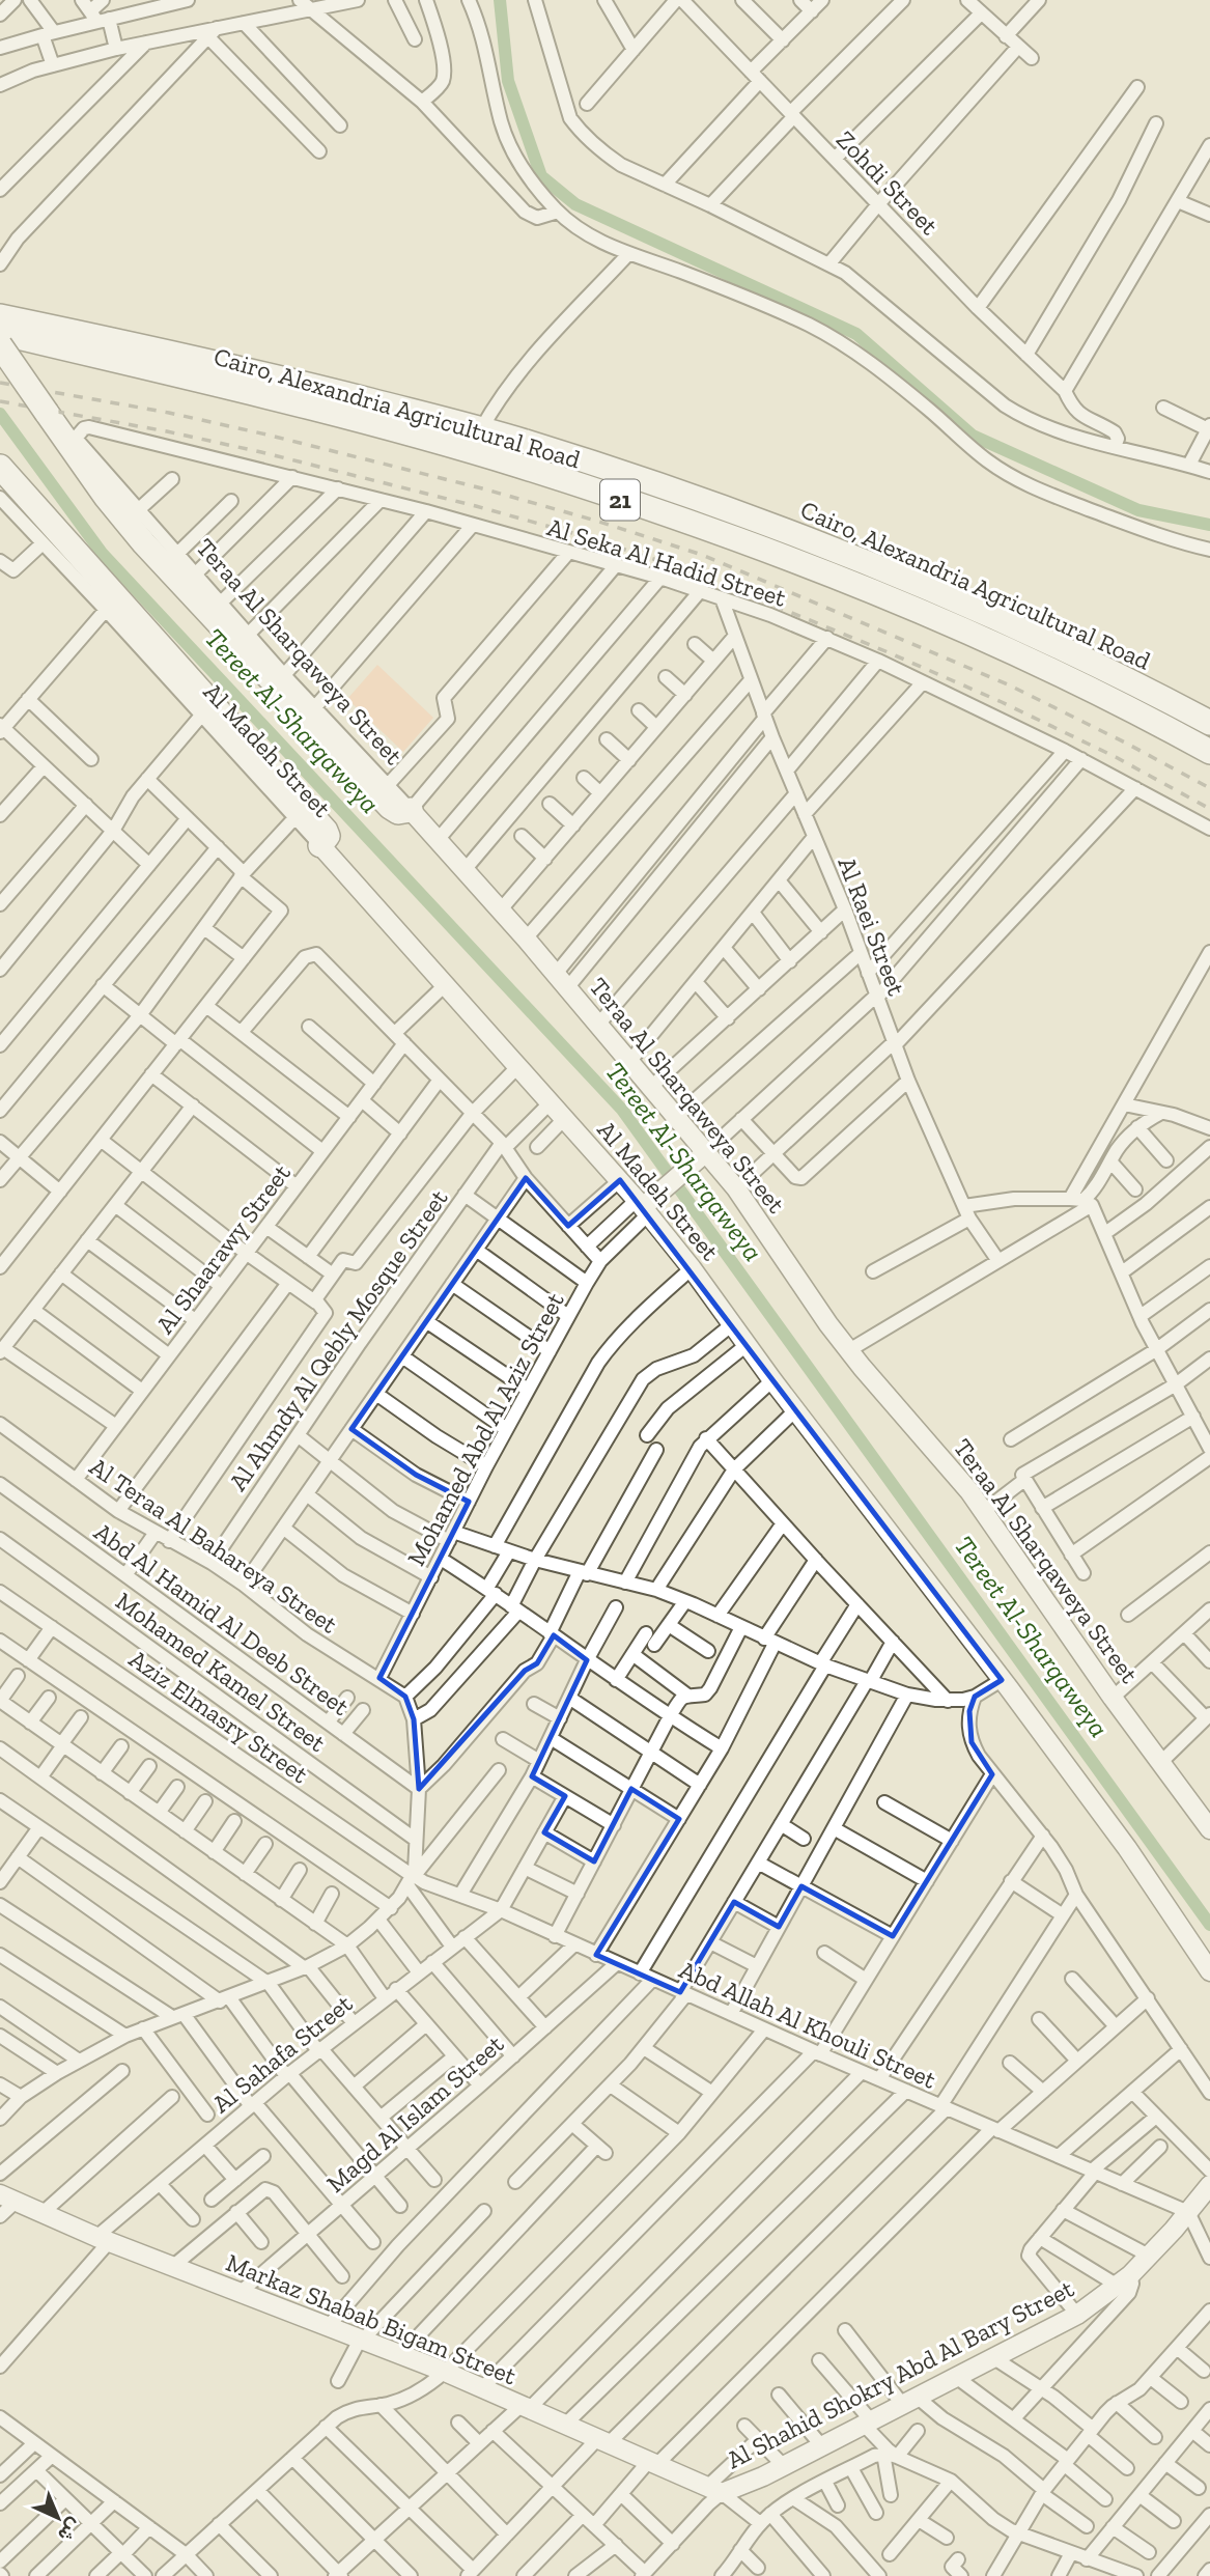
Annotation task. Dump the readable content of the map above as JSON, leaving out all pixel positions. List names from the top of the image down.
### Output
{
  "streets": {
    "highway": ["Cairo, Alexandria Agricultural Road", "21"],
    "main road": [
      "Teraa Al Sharqaweya Street",
      "Al Madeh Street",
      "Markaz Shabab Bigam Street",
      "Al Shahid Shokry Abd Al Bary Street"
    ],
    "street": [
      "Zohdi Street",
      "Al Seka Al Hadid Street",
      "Al Raei Street",
      "Al Shaarawy Street",
      "Al Ahmdy Al Qebly Mosque Street",
      "Mohamed Abd Al Aziz Street",
      "Al Teraa Al Bahareya Street",
      "Abd Al Hamid Al Deeb Street",
      "Mohamed Kamel Street",
      "Aziz Elmasry Street",
      "Abd Allah Al Khouli Street",
      "Al Sahafa Street",
      "Magd Al Islam Street"
    ]
  },
  "crossings": [
    ["Al Seka Al Hadid Street", "Teraa Al Sharqaweya Street"],
    ["Al Seka Al Hadid Street", "Al Raei Street"],
    ["Al Madeh Street", "Al Ahmdy Al Qebly Mosque Street"],
    ["Al Madeh Street", "Mohamed Abd Al Aziz Street"],
    ["Al Shaarawy Street", "Al Teraa Al Bahareya Street"],
    ["Al Ahmdy Al Qebly Mosque Street", "Al Teraa Al Bahareya Street"],
    ["Mohamed Abd Al Aziz Street", "Al Teraa Al Bahareya Street"],
    ["Aziz Elmasry Street", "Abd Allah Al Khouli Street"],
    ["Abd Allah Al Khouli Street", "Al Sahafa Street"],
    ["Abd Allah Al Khouli Street", "Magd Al Islam Street"],
    ["Abd Allah Al Khouli Street", "Al Shahid Shokry Abd Al Bary Street"],
    ["Al Sahafa Street", "Markaz Shabab Bigam Street"],
    ["Magd Al Islam Street", "Markaz Shabab Bigam Street"],
    ["Markaz Shabab Bigam Street", "Al Shahid Shokry Abd Al Bary Street"]
  ],
  "water": ["Tereet Al-Sharqaweya"],
  "north": "bottom right"
}
